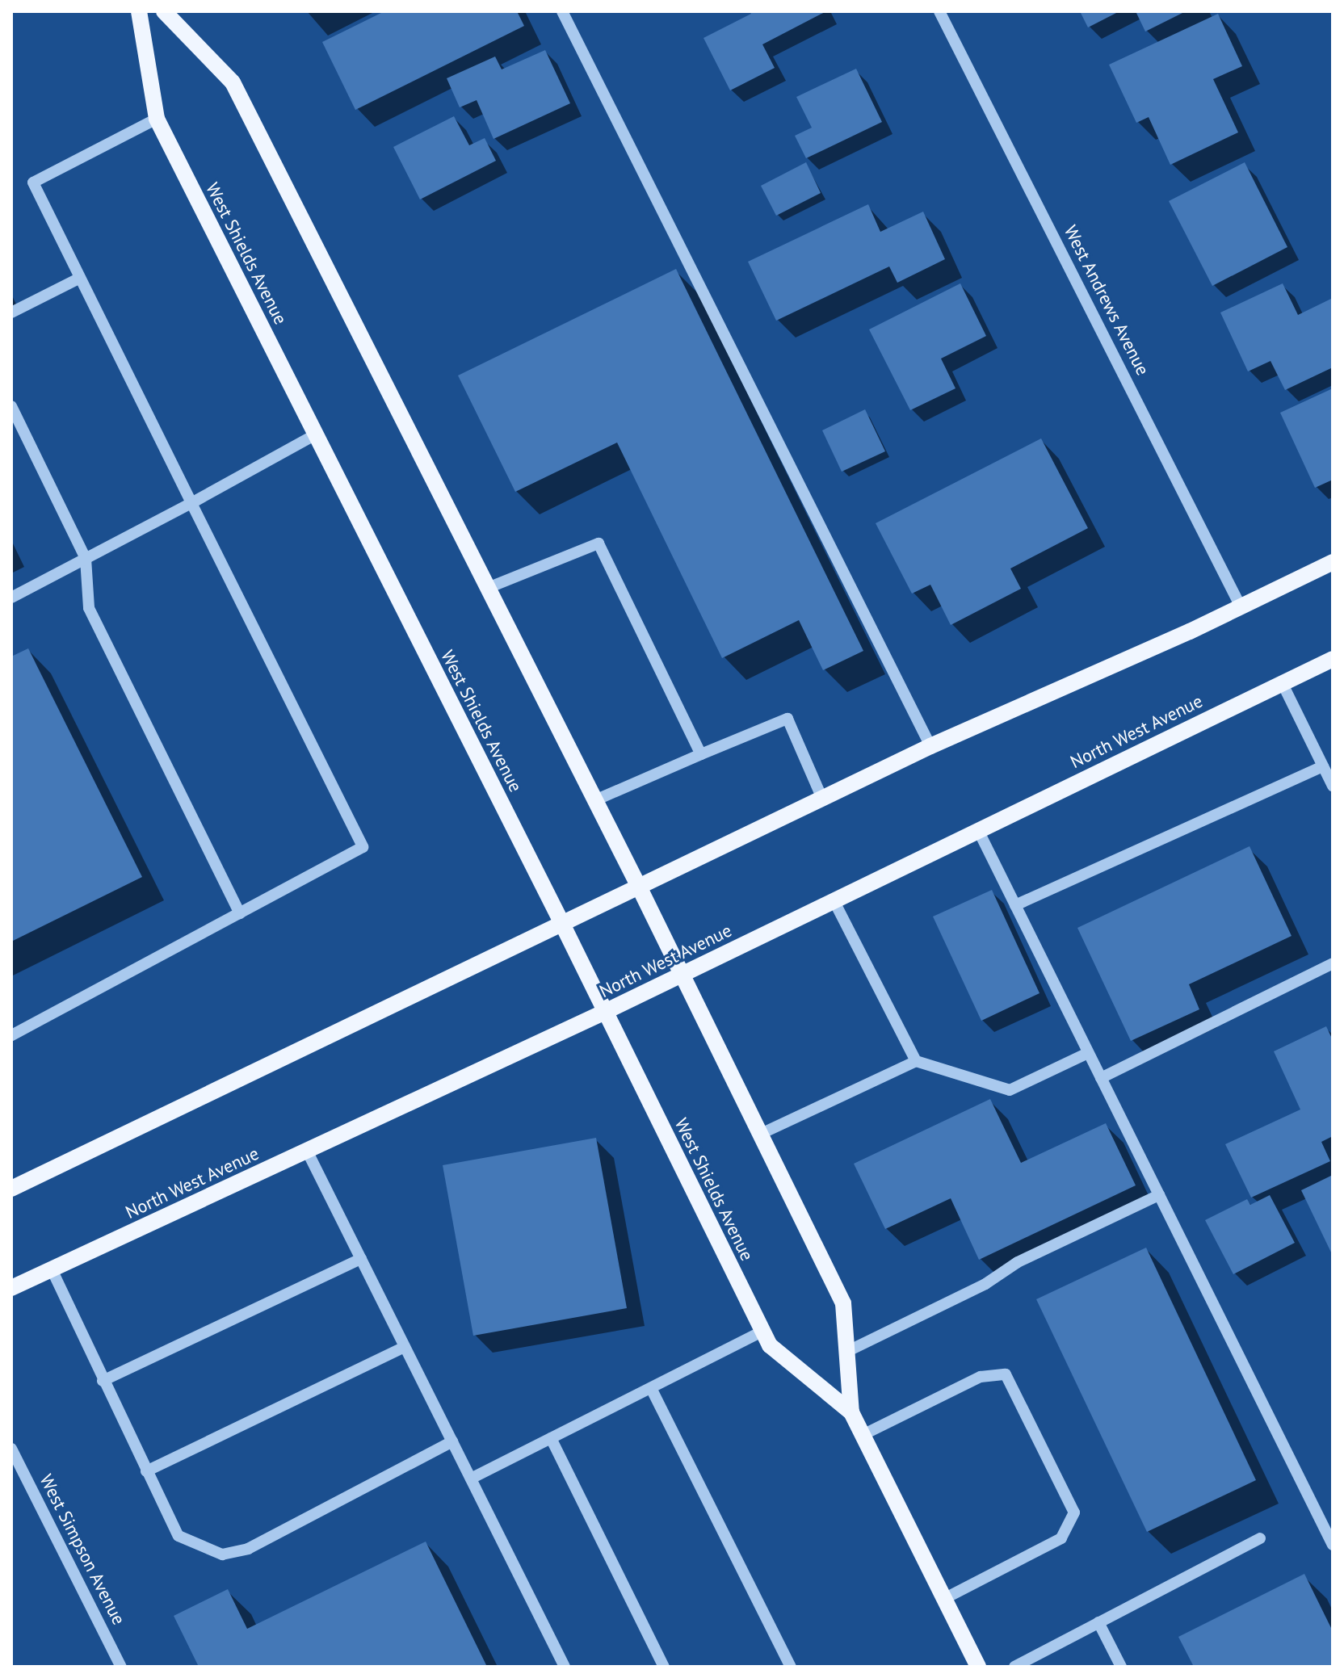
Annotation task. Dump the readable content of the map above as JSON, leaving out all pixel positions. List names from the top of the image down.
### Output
{
  "streets": {
    "main road": ["West Shields Avenue", "North West Avenue"],
    "street": ["West Andrews Avenue", "West Simpson Avenue"]
  },
  "crossings": [
    ["West Shields Avenue", "North West Avenue"]
  ]
}
